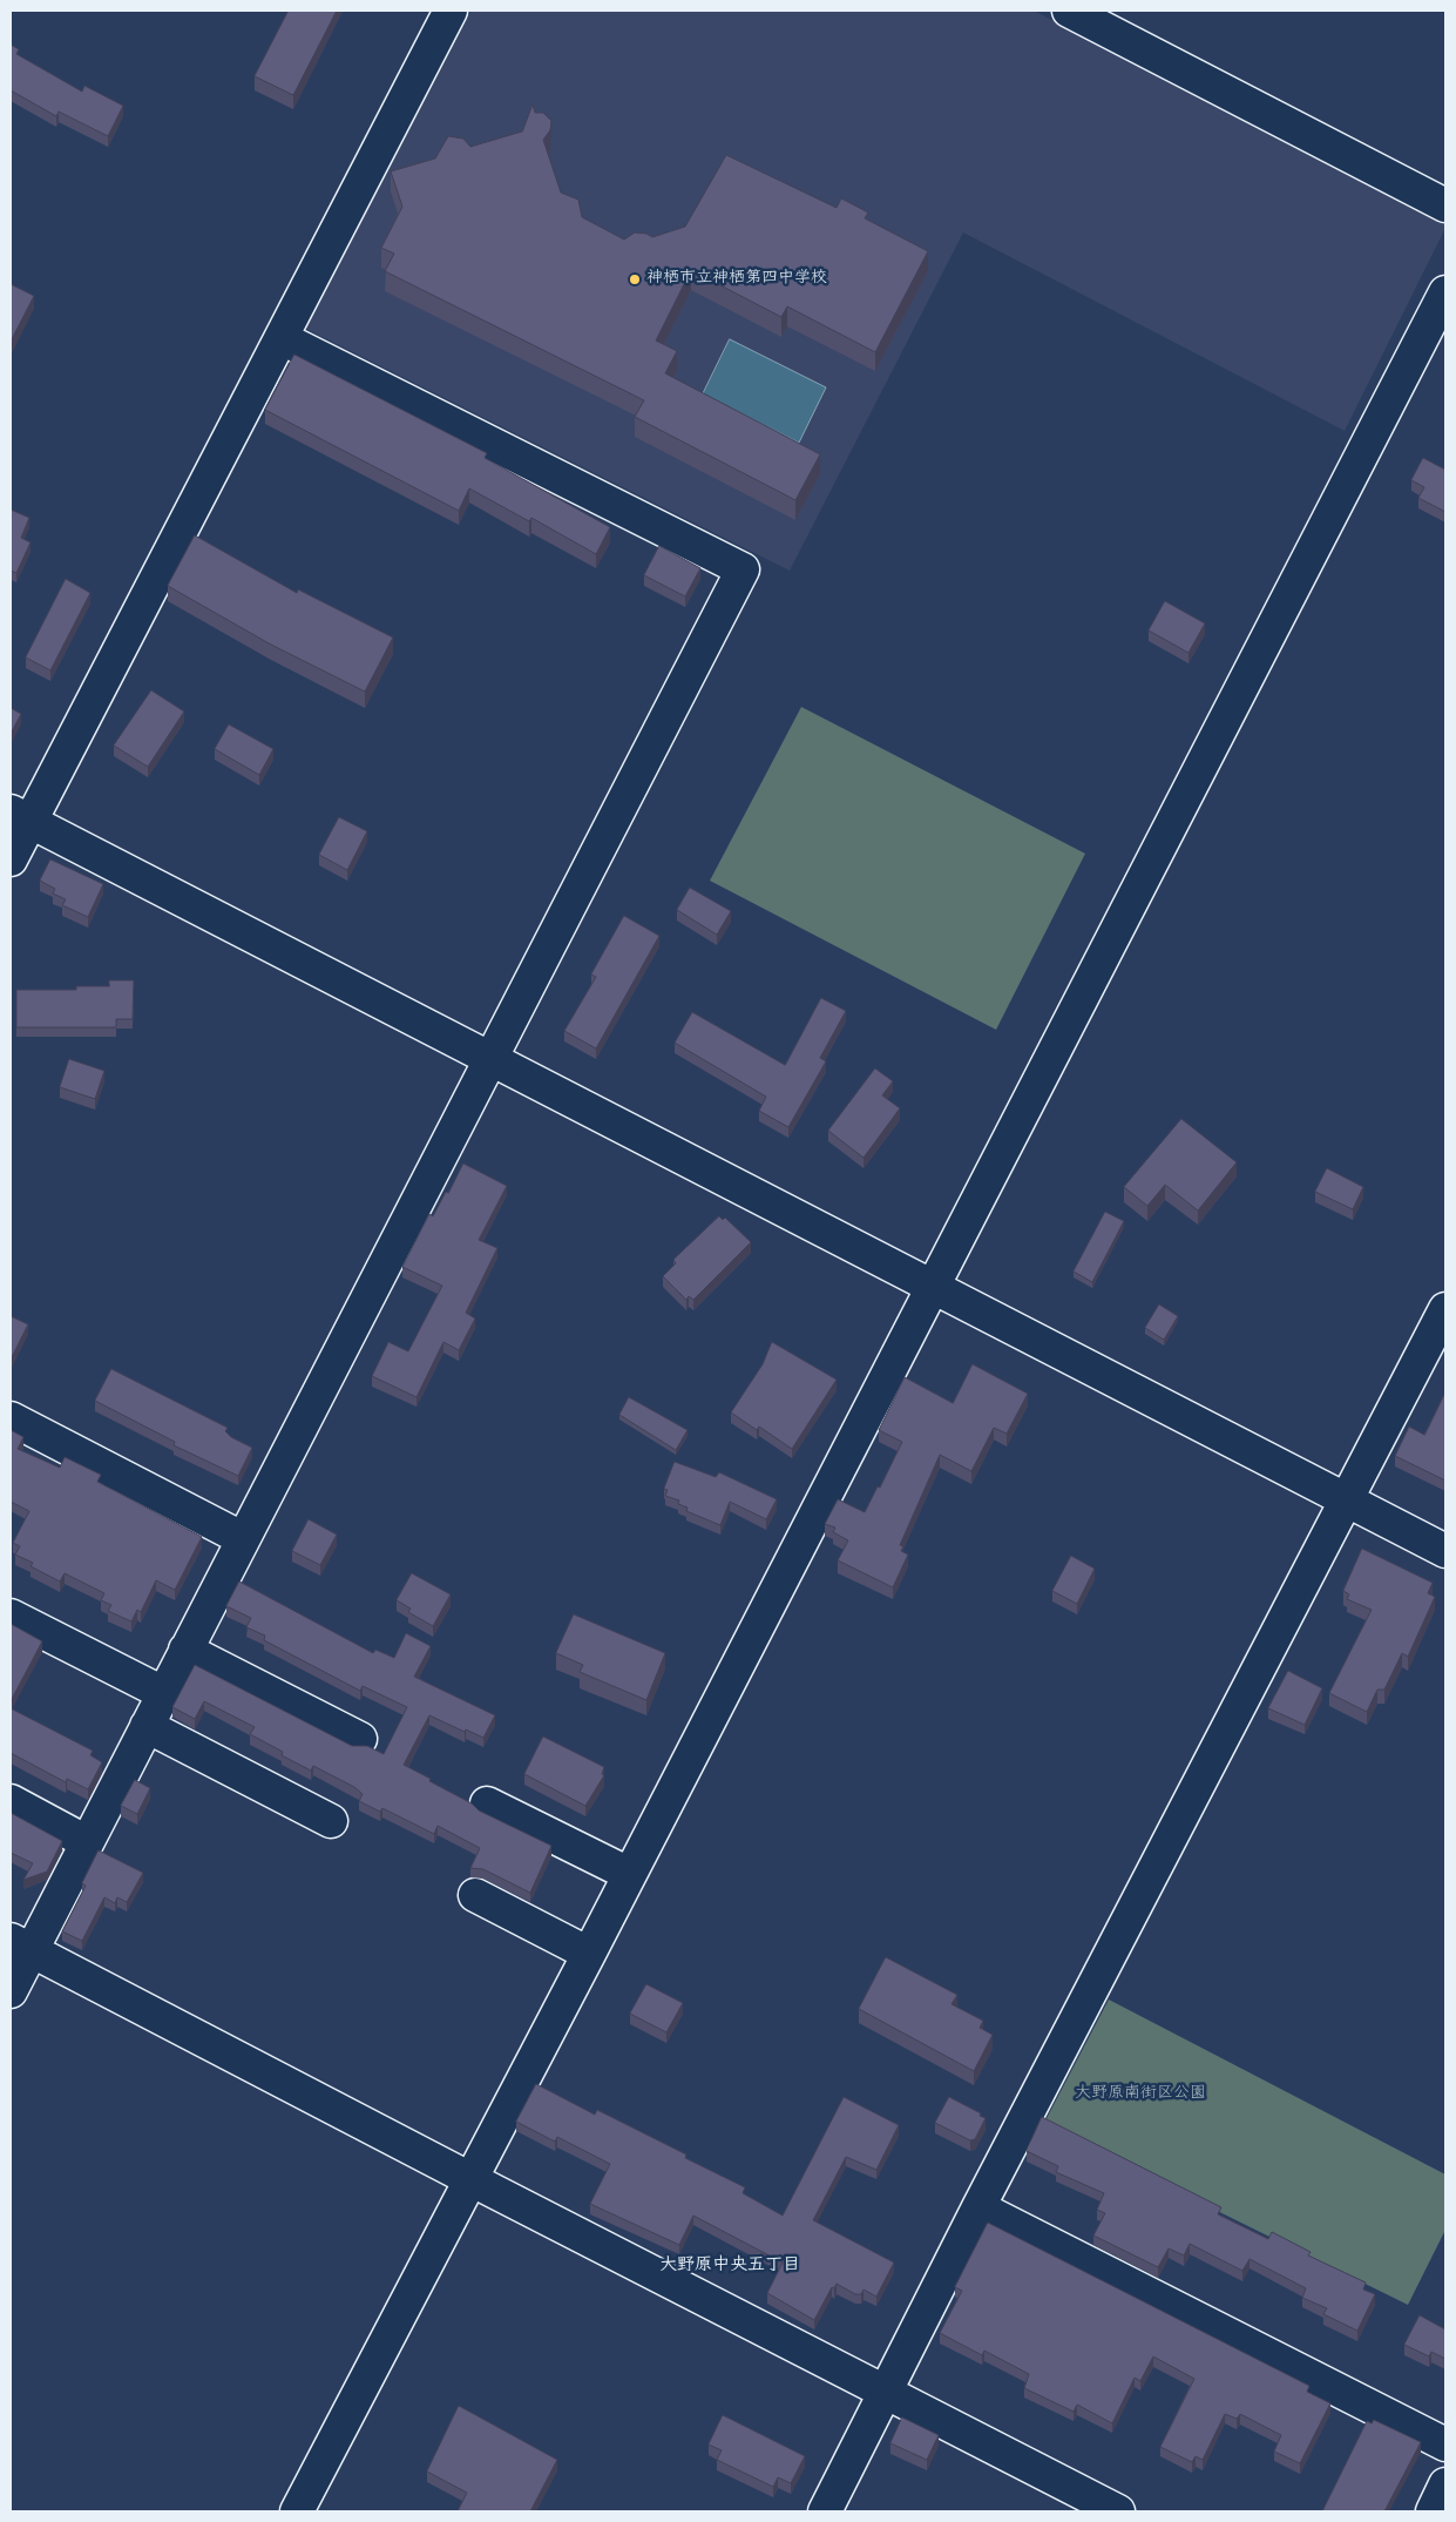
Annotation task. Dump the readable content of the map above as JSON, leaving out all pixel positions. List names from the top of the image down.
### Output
{
  "districts": ["大野原中央五丁目"],
  "parks": ["大野原南街区公園"],
  "places": ["神栖市立神栖第四中学校"]
}
